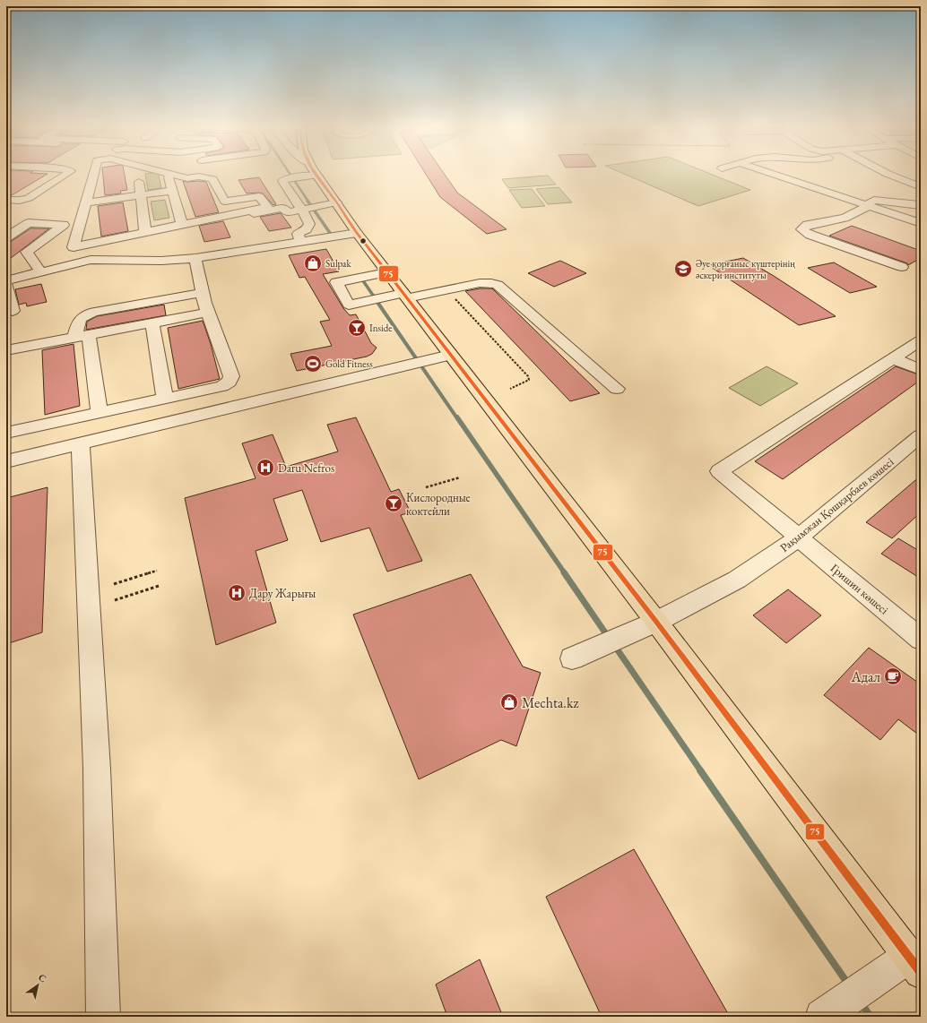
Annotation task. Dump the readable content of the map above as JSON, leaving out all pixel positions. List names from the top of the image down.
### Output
{
  "streets": {
    "street": ["Рақымжан Қошқарбаев көшесі", "Гришин көшесі"]
  },
  "crossings": [
    ["Рақымжан Қошқарбаев көшесі", "Гришин көшесі"]
  ],
  "places": {
    "shop": ["Sulpak", "Mechta.kz"],
    "school or university": ["Әуе қорғаныс күштерінің әскери институты"],
    "bar": ["Inside", "Кислородные коктейли"],
    "sports": ["Gold Fitness"],
    "hospital": ["Daru Nefros", "Дару Жарығы"],
    "cafe": ["Адал"]
  },
  "lines": ["transit line 75"],
  "north": "top right"
}
